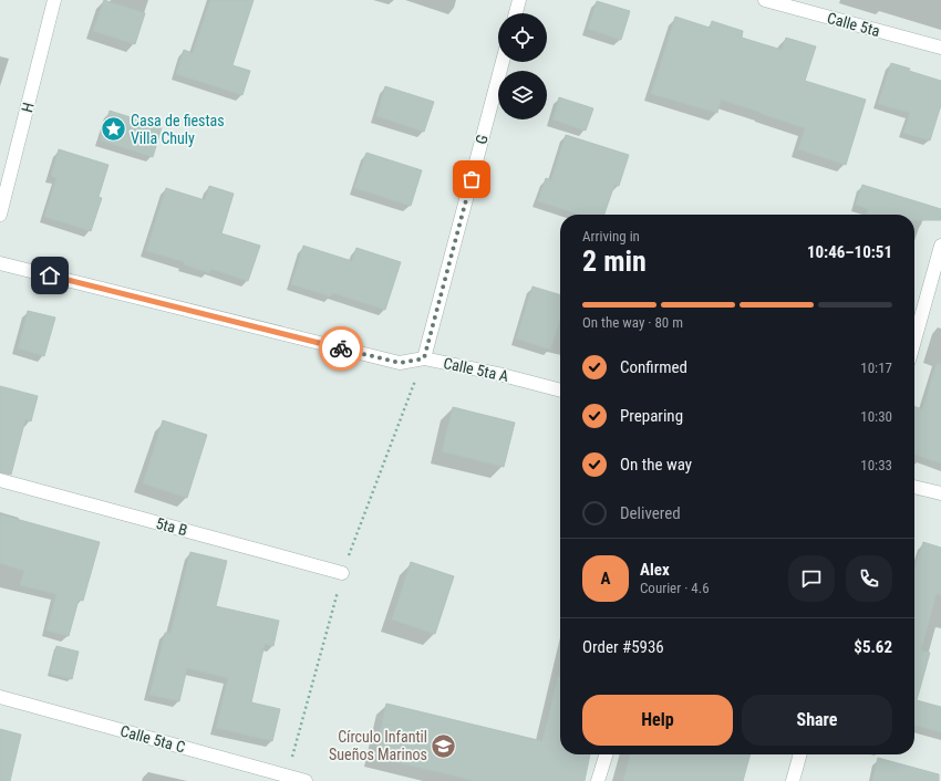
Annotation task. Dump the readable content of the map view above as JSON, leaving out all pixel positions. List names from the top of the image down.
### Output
{
  "streets": {
    "street": [
      "Calle 5ta",
      "H",
      "G",
      "Calle 5ta A",
      "5ta B",
      "Calle 5ta C"
    ]
  },
  "crossings": [
    ["G", "Calle 5ta A"]
  ],
  "places": {
    "place": ["Casa de fiestas Villa Chuly"],
    "school or university": ["Círculo Infantil Sueños Marinos"]
  },
  "page": {
    "heading": ["2 min", "Arriving in", "10:46–10:51"],
    "panel": [
      "Alex",
      "Courier · 4.6",
      "Order #5936",
      "$5.62"
    ],
    "bar": "On the way · 80 m",
    "list": [
      ["Confirmed", "10:17"],
      ["Preparing", "10:30"],
      ["On the way", "10:33"],
      "Delivered"
    ],
    "round": "A",
    "buttons": ["Help", "Share"]
  }
}
